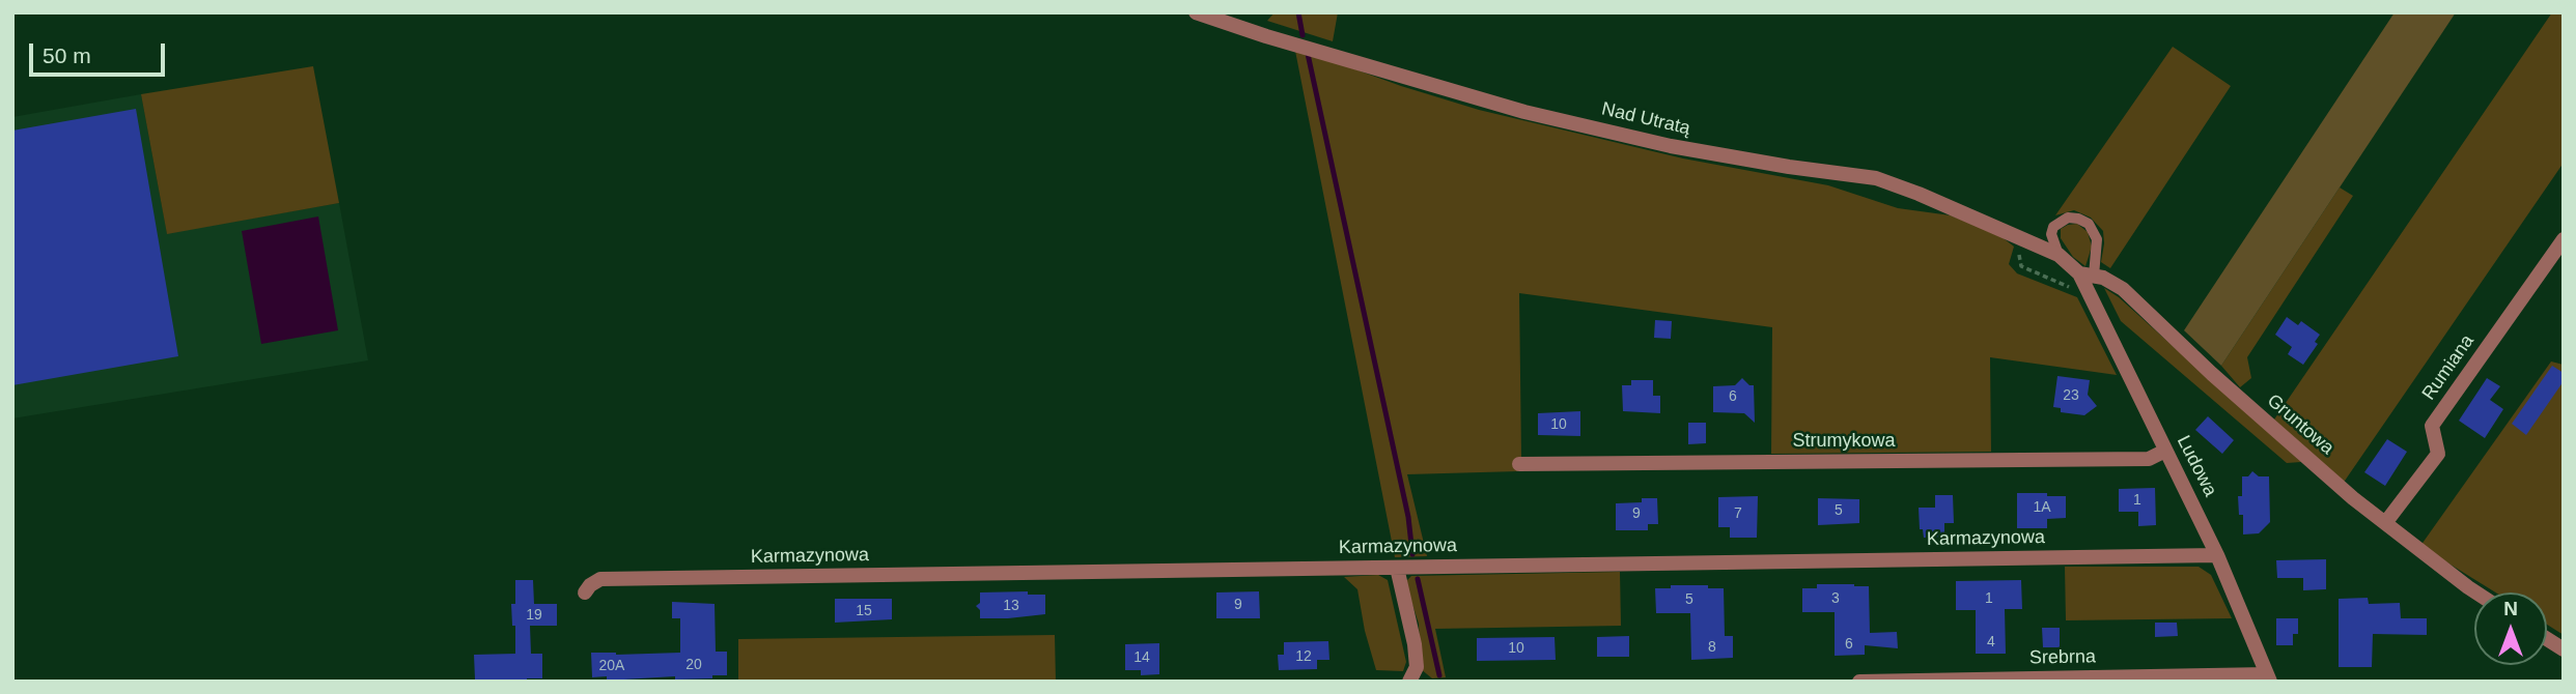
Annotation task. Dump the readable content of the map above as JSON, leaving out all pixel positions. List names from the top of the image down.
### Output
{
  "streets": {
    "street": [
      "Nad Utratą",
      "Rumiana",
      "Gruntowa",
      "Strumykowa",
      "Ludowa",
      "Karmazynowa",
      "Srebrna"
    ]
  },
  "crossings": [
    ["Nad Utratą", "Gruntowa"],
    ["Nad Utratą", "Ludowa"],
    ["Rumiana", "Gruntowa"],
    ["Gruntowa", "Ludowa"],
    ["Strumykowa", "Ludowa"],
    ["Ludowa", "Karmazynowa"],
    ["Ludowa", "Srebrna"]
  ],
  "house_numbers": [
    "23",
    "6",
    "10",
    "1",
    "1A",
    "5",
    "9",
    "7",
    "3",
    "1",
    "5",
    "9",
    "13",
    "15",
    "19",
    "4",
    "6",
    "8",
    "10",
    "12",
    "14",
    "20",
    "20A"
  ],
  "scale_bar": "50 m",
  "north": "top"
}
